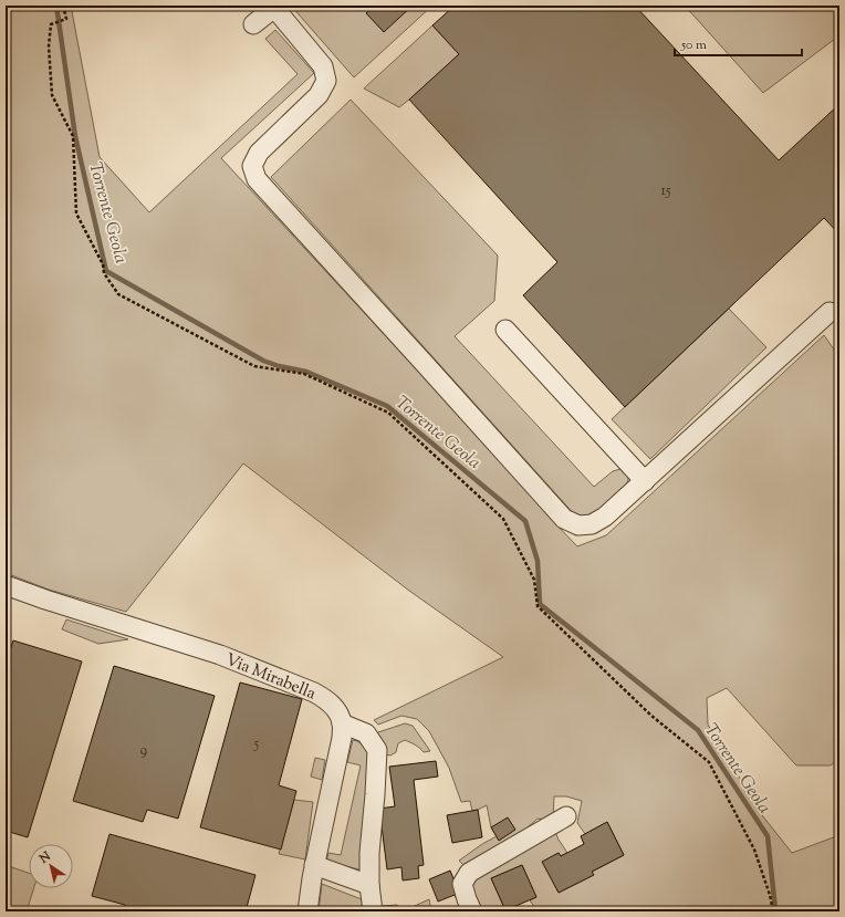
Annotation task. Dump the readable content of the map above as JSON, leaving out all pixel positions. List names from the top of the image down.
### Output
{
  "streets": {
    "street": ["Via Mirabella"]
  },
  "water": ["Torrente Geola"],
  "house_numbers": ["15", "5", "9"],
  "scale_bar": "50 m",
  "north": "top left"
}
